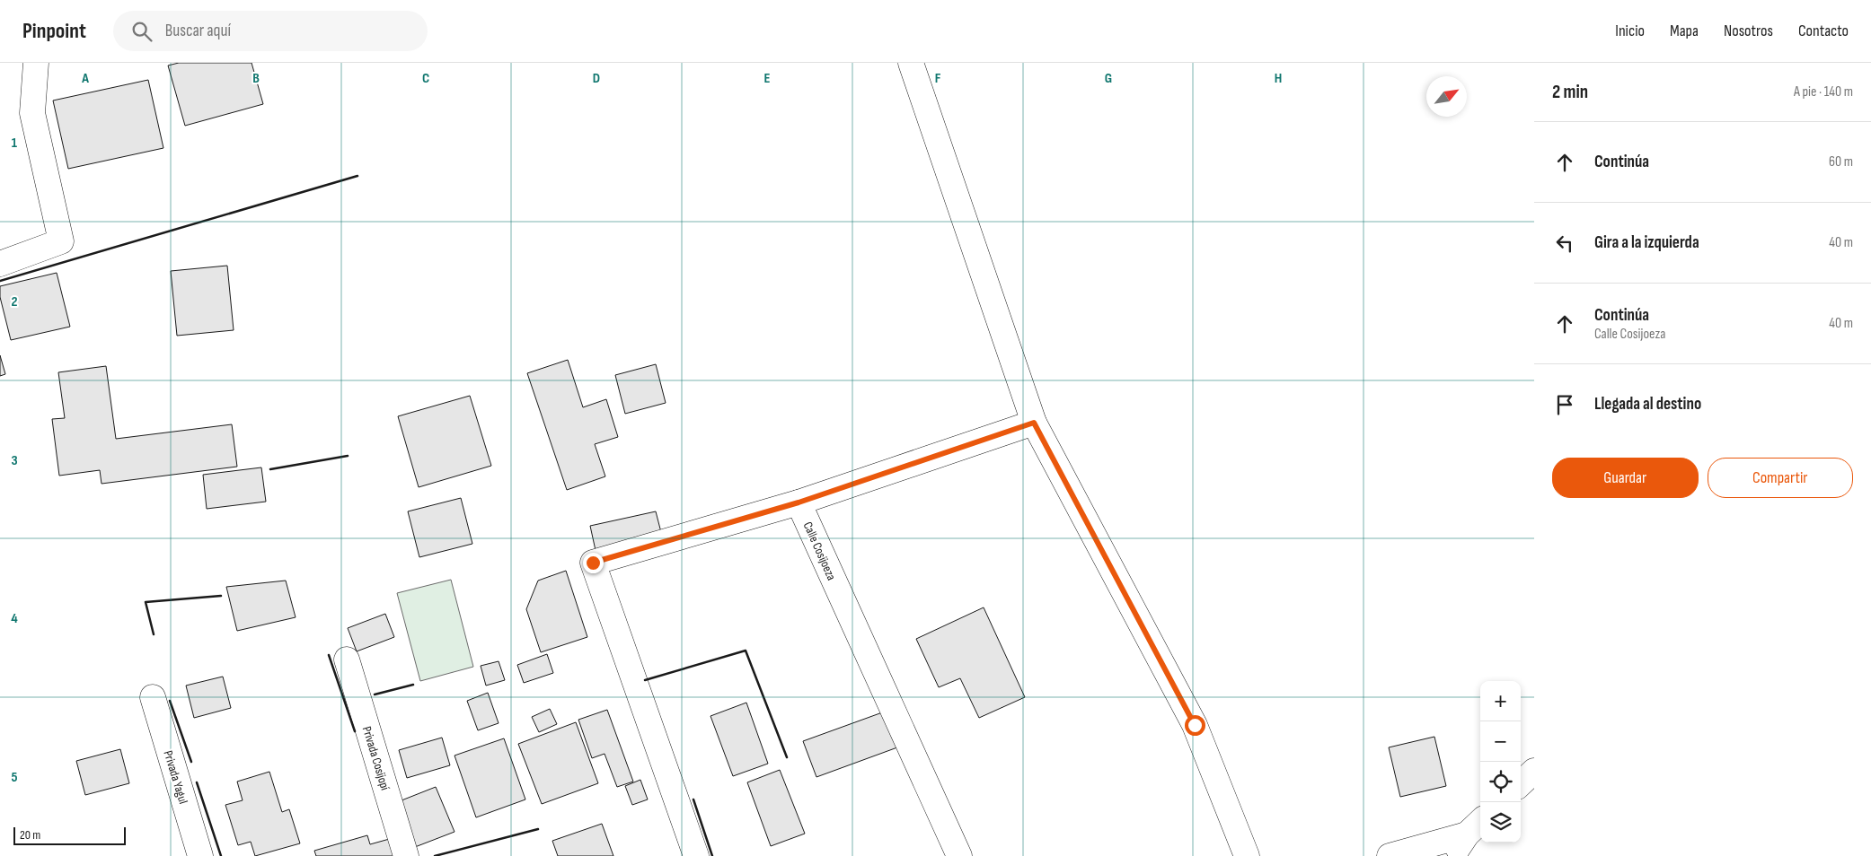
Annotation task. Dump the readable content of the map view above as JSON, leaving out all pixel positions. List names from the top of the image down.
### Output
{
  "streets": {
    "street": ["Calle Cosijoeza", "Privada Cosijopí", "Privada Yagul"]
  },
  "scale_bar": "20 m",
  "north": "top right",
  "page": {
    "header": "Pinpoint",
    "search": "Buscar aquí",
    "nav": [
      "Inicio",
      "Mapa",
      "Nosotros",
      "Contacto"
    ],
    "heading": ["2 min", "A pie · 140 m"],
    "list": [
      ["Continúa", "60 m"],
      ["Gira a la izquierda", "40 m"],
      ["Continúa", "Calle Cosijoeza", "40 m"],
      "Llegada al destino"
    ],
    "buttons": ["Guardar", "Compartir"],
    "map_buttons": ["+", "−"],
    "scale": "20 m"
  },
  "grid": {
    "columns": [
      "A",
      "B",
      "C",
      "D",
      "E",
      "F",
      "G",
      "H"
    ],
    "rows": [
      "1",
      "2",
      "3",
      "4",
      "5"
    ]
  }
}
